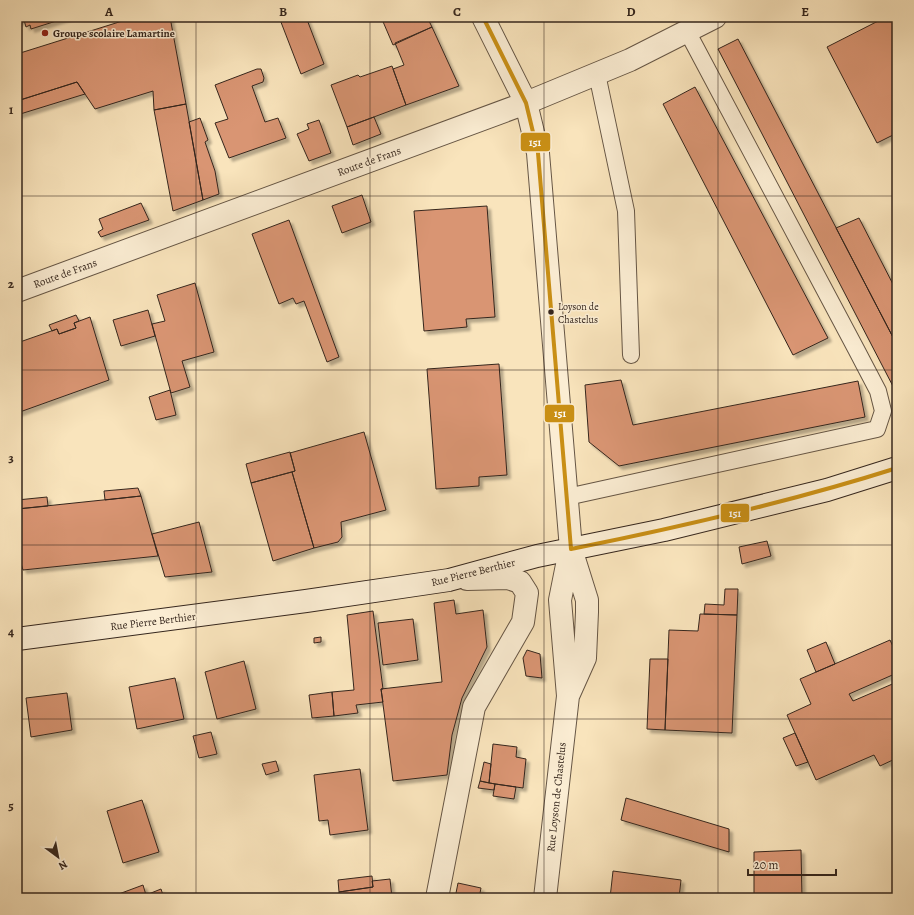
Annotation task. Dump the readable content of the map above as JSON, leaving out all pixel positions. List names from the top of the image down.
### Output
{
  "streets": {
    "street": ["Route de Frans", "Rue Pierre Berthier", "Rue Loyson de Chastelus"]
  },
  "crossings": [
    ["Route de Frans", "Rue Loyson de Chastelus"],
    ["Rue Pierre Berthier", "Rue Loyson de Chastelus"]
  ],
  "places": ["Groupe scolaire Lamartine", "Loyson de Chastelus"],
  "lines": ["transit line 151"],
  "scale_bar": "20 m",
  "north": "bottom right",
  "grid": {
    "columns": [
      "A",
      "B",
      "C",
      "D",
      "E"
    ],
    "rows": [
      "1",
      "2",
      "3",
      "4",
      "5"
    ]
  }
}
